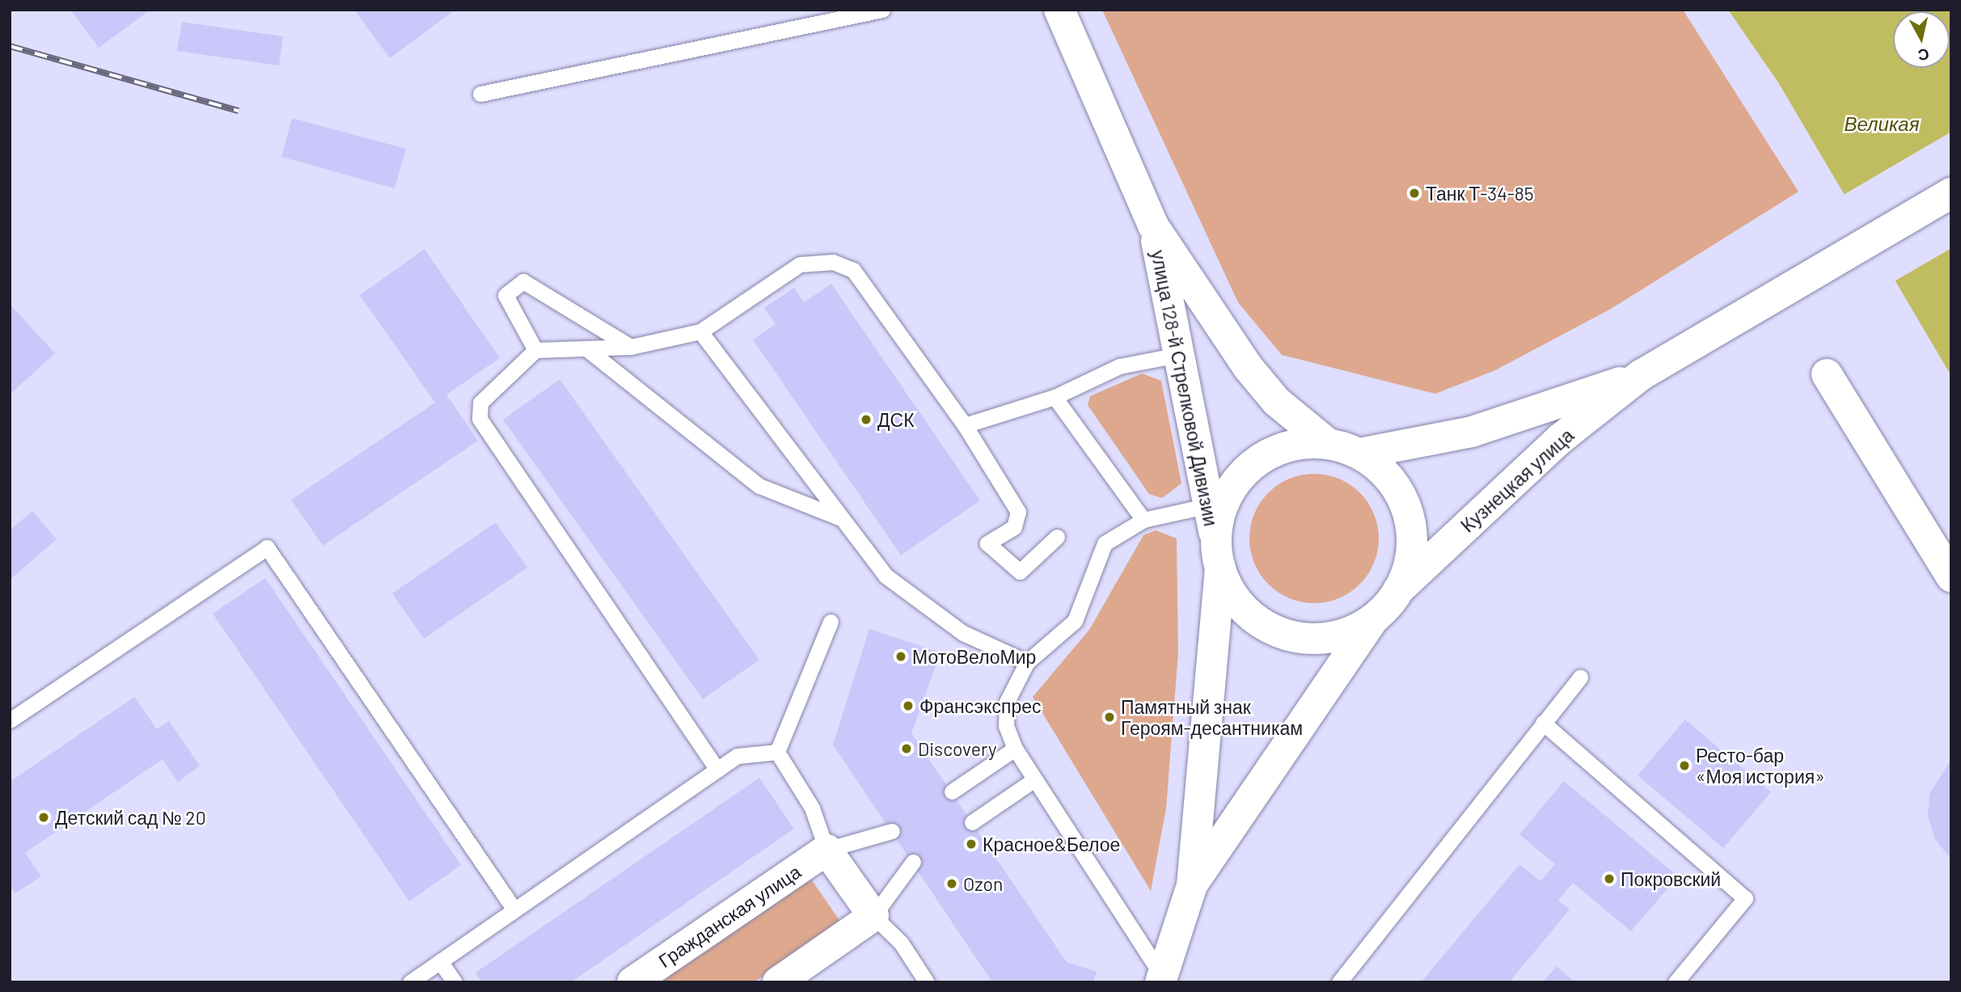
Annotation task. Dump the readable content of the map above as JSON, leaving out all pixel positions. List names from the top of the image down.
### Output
{
  "streets": {
    "main road": ["улица 128-й Стрелковой Дивизии", "Кузнецкая улица", "Гражданская улица"]
  },
  "crossings": [
    ["улица 128-й Стрелковой Дивизии", "Кузнецкая улица"]
  ],
  "water": ["Великая"],
  "places": [
    "Танк Т-34-85",
    "ДСК",
    "МотоВелоМир",
    "Франсэкспрес",
    "Памятный знак Героям-десантникам",
    "Discovery",
    "Ресто-бар «Моя история»",
    "Детский сад № 20",
    "Красное&Белое",
    "Покровский",
    "Ozon"
  ],
  "north": "bottom"
}
